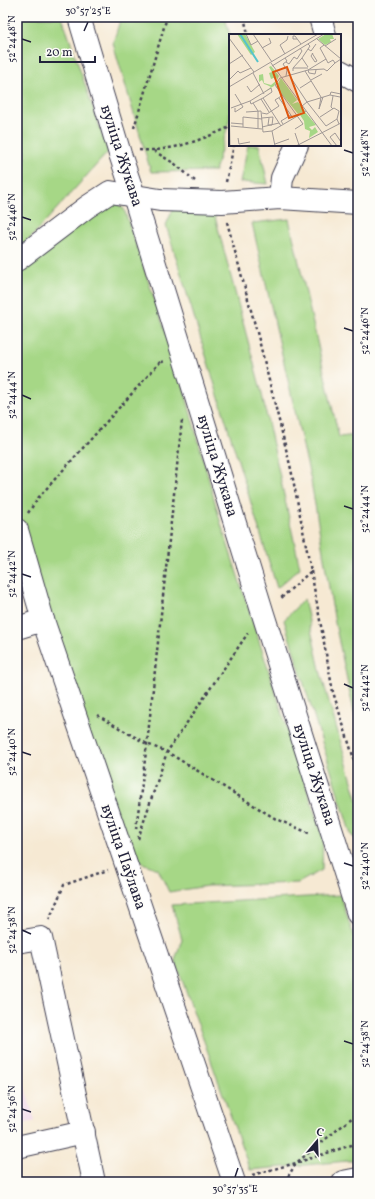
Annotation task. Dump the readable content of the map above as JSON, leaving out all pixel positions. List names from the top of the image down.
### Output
{
  "streets": {
    "street": ["вуліца Жукава", "вуліца Паўлава"]
  },
  "scale_bar": "20 m",
  "north": "top",
  "coordinates": [
    "30°57'25\"E",
    "52°24'48\"N",
    "52°24'46\"N",
    "52°24'44\"N",
    "52°24'42\"N",
    "52°24'40\"N",
    "52°24'38\"N",
    "52°24'36\"N",
    "30°57'35\"E"
  ]
}
